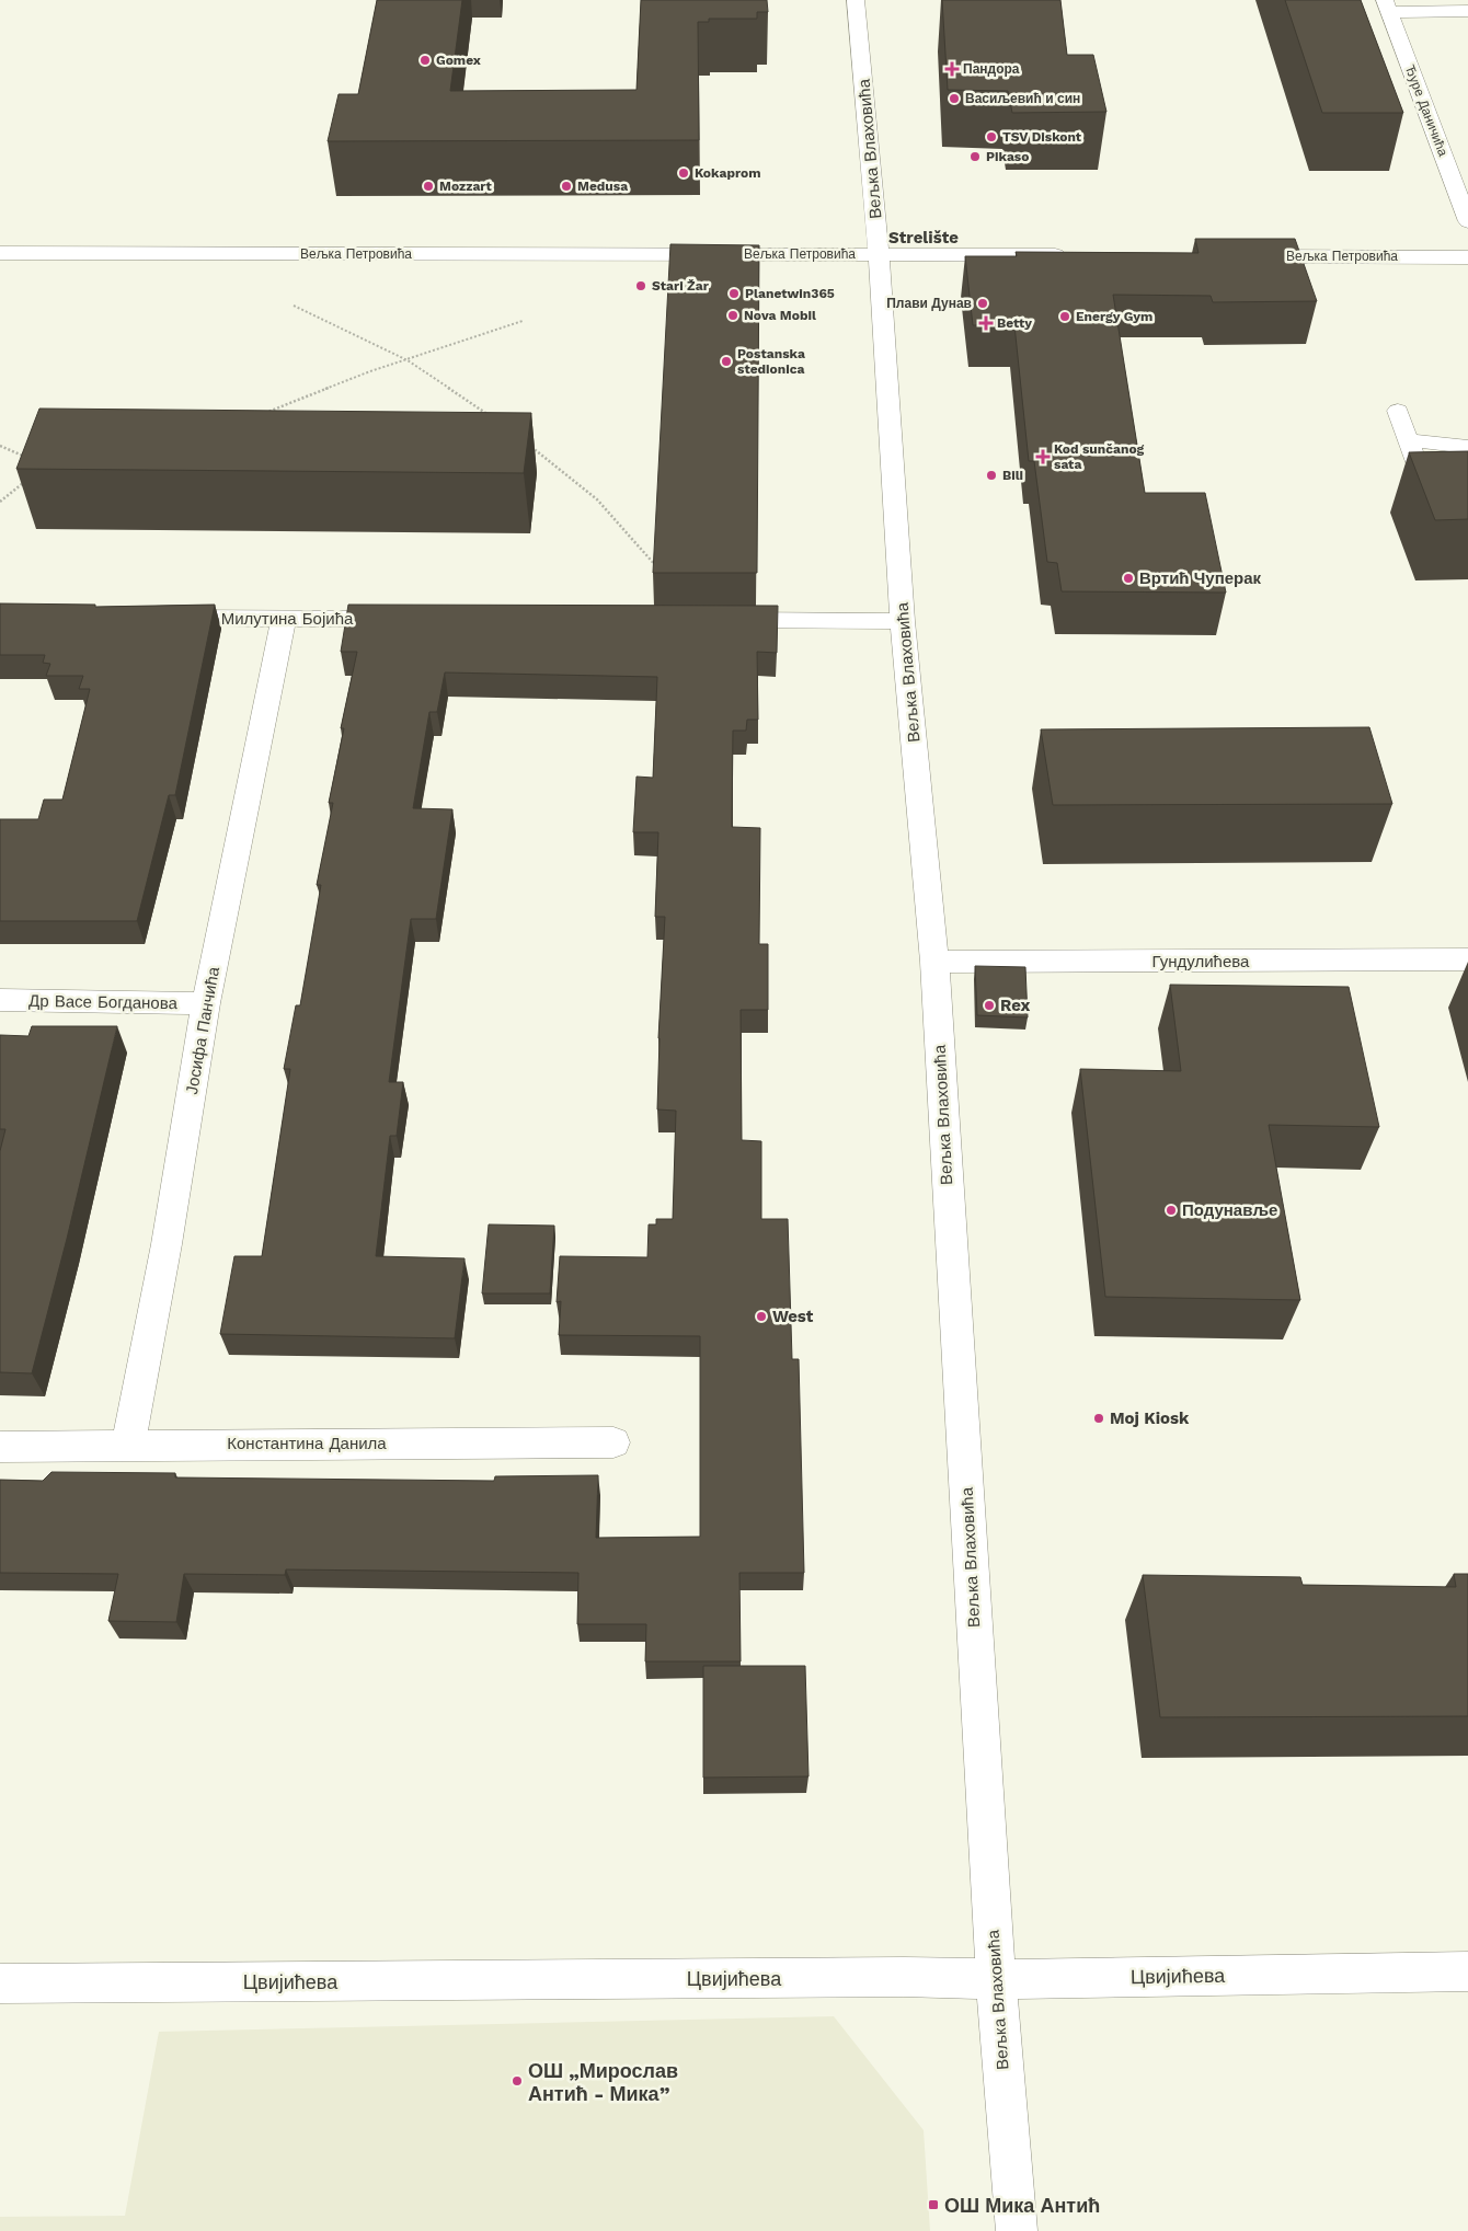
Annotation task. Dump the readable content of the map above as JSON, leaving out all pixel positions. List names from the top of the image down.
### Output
{
  "streets": {
    "street": [
      "Ђуре Даничића",
      "Вељка Влаховића",
      "Вељка Петровића",
      "Милутина Бојића",
      "Гундулићева",
      "Др Васе Богданова",
      "Јосифа Панчића",
      "Константина Данила",
      "Цвијићева"
    ]
  },
  "crossings": [
    ["Вељка Влаховића", "Вељка Петровића"],
    ["Вељка Влаховића", "Гундулићева"],
    ["Вељка Влаховића", "Цвијићева"],
    ["Милутина Бојића", "Јосифа Панчића"],
    ["Др Васе Богданова", "Јосифа Панчића"],
    ["Јосифа Панчића", "Константина Данила"]
  ],
  "districts": ["Strelište"],
  "places": {
    "other": [
      "Gomex",
      "Васиљевић и син",
      "TSV Diskont",
      "Pikaso",
      "Kokaprom",
      "Mozzart",
      "Medusa",
      "Stari Žar",
      "Planetwin365",
      "Плави Дунав",
      "Nova Mobil",
      "Energy Gym",
      "Postanska stedionica",
      "Bili",
      "Вртић Чуперак",
      "Rex",
      "Подунавље",
      "West",
      "Moj Kiosk",
      "ОШ „Мирослав Антић - Мика”"
    ],
    "health": ["Пандора", "Betty", "Kod sunčanog sata"],
    "transit": ["ОШ Мика Антић"]
  }
}
